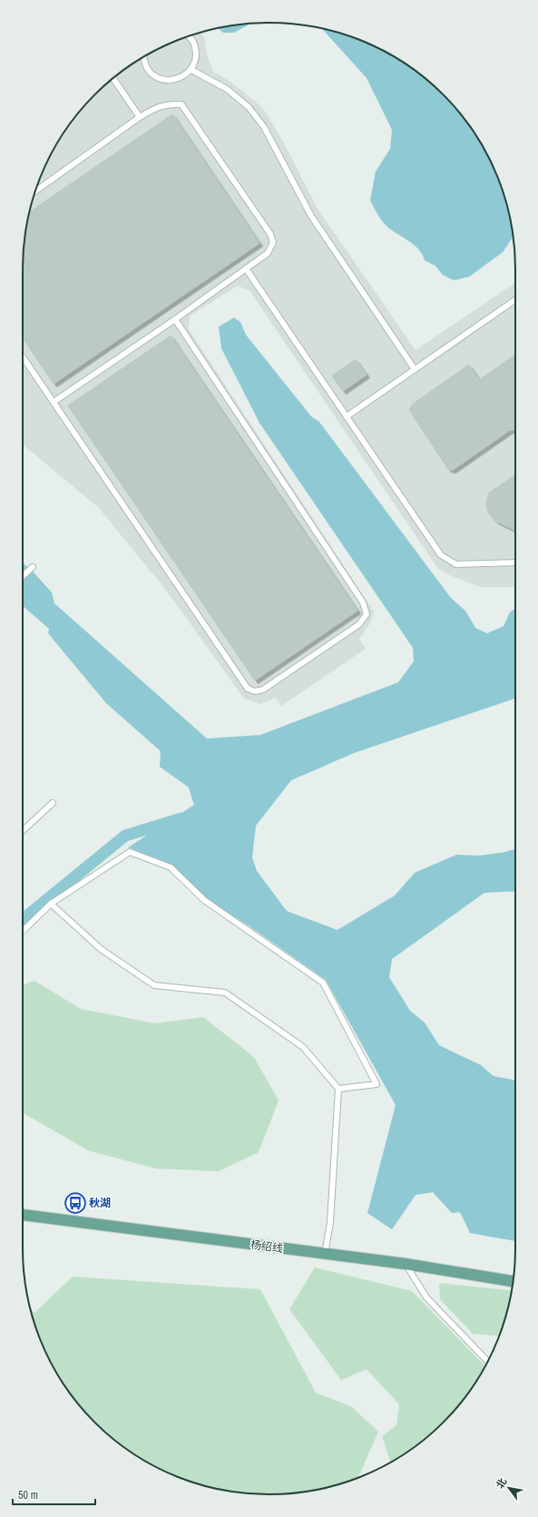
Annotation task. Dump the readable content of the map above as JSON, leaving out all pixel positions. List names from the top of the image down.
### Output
{
  "streets": {
    "main road": ["杨绍线"]
  },
  "places": {
    "bus stop": ["秋湖"]
  },
  "scale_bar": "50 m",
  "north": "top left"
}
